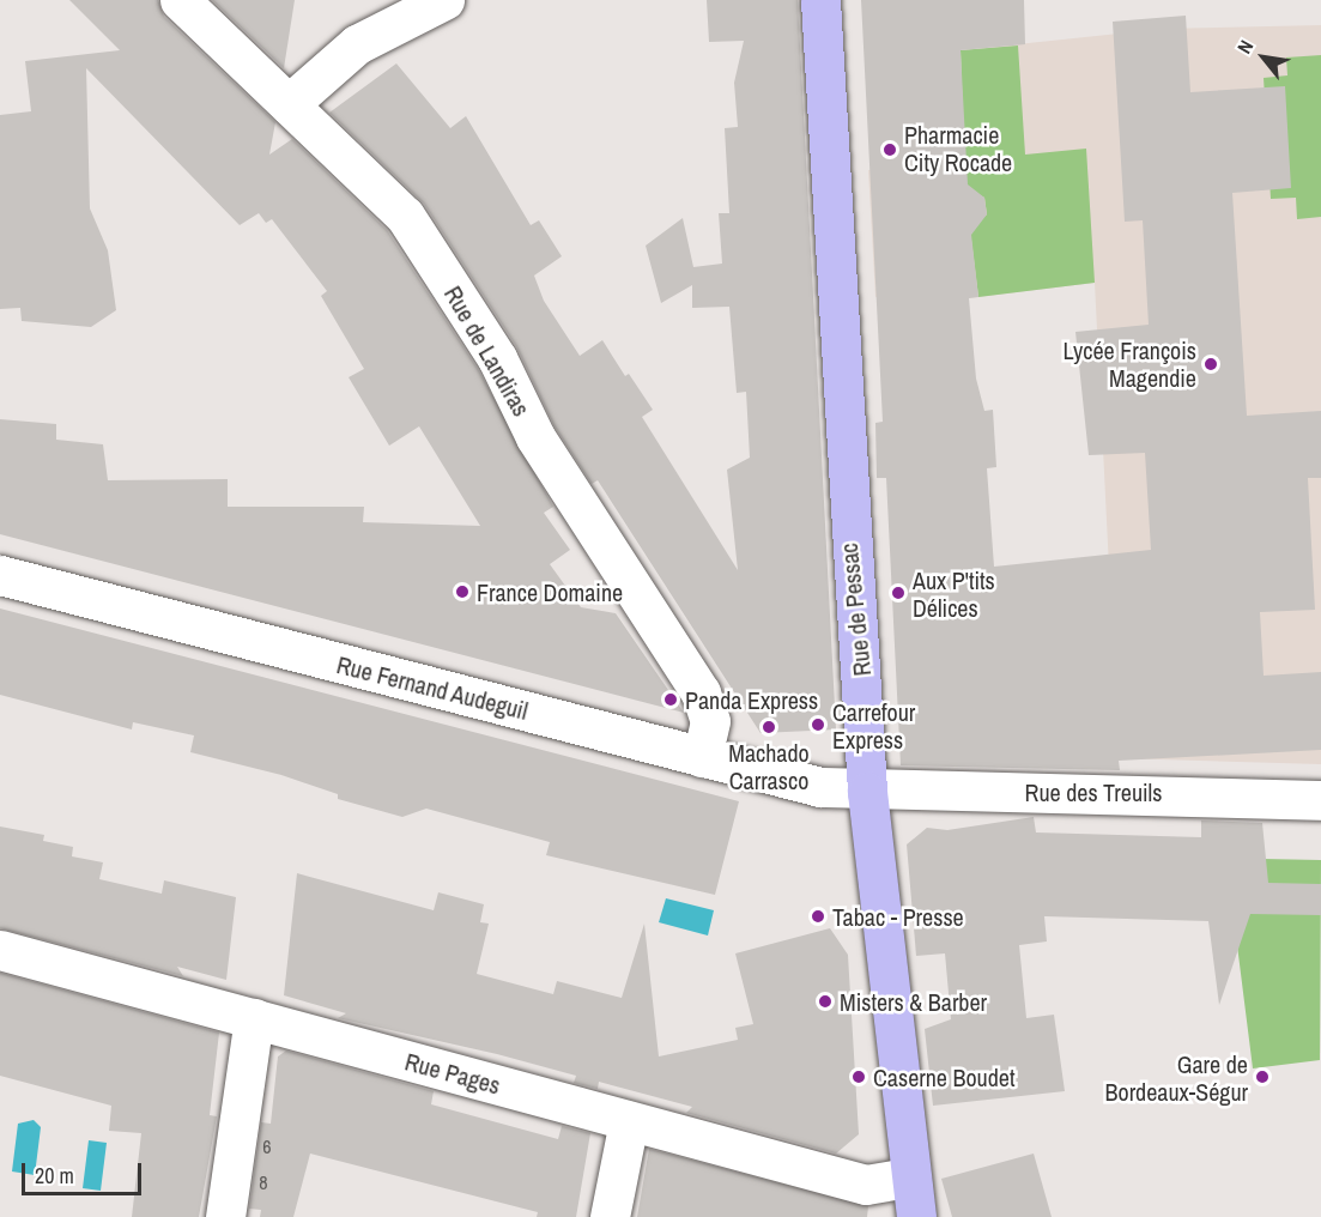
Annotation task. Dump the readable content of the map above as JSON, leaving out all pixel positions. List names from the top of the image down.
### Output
{
  "streets": {
    "main road": ["Rue de Pessac"],
    "street": [
      "Rue de Landiras",
      "Rue Fernand Audeguil",
      "Rue des Treuils",
      "Rue Pages"
    ]
  },
  "crossings": [
    ["Rue de Landiras", "Rue Fernand Audeguil"],
    ["Rue de Pessac", "Rue Fernand Audeguil"],
    ["Rue de Pessac", "Rue des Treuils"],
    ["Rue de Pessac", "Rue Pages"],
    ["Rue Fernand Audeguil", "Rue des Treuils"]
  ],
  "places": [
    "Pharmacie City Rocade",
    "Lycée François Magendie",
    "France Domaine",
    "Aux P'tits Délices",
    "Panda Express",
    "Carrefour Express",
    "Machado Carrasco",
    "Tabac - Presse",
    "Misters & Barber",
    "Caserne Boudet",
    "Gare de Bordeaux-Ségur"
  ],
  "house_numbers": ["6", "8"],
  "scale_bar": "20 m",
  "north": "top left"
}
